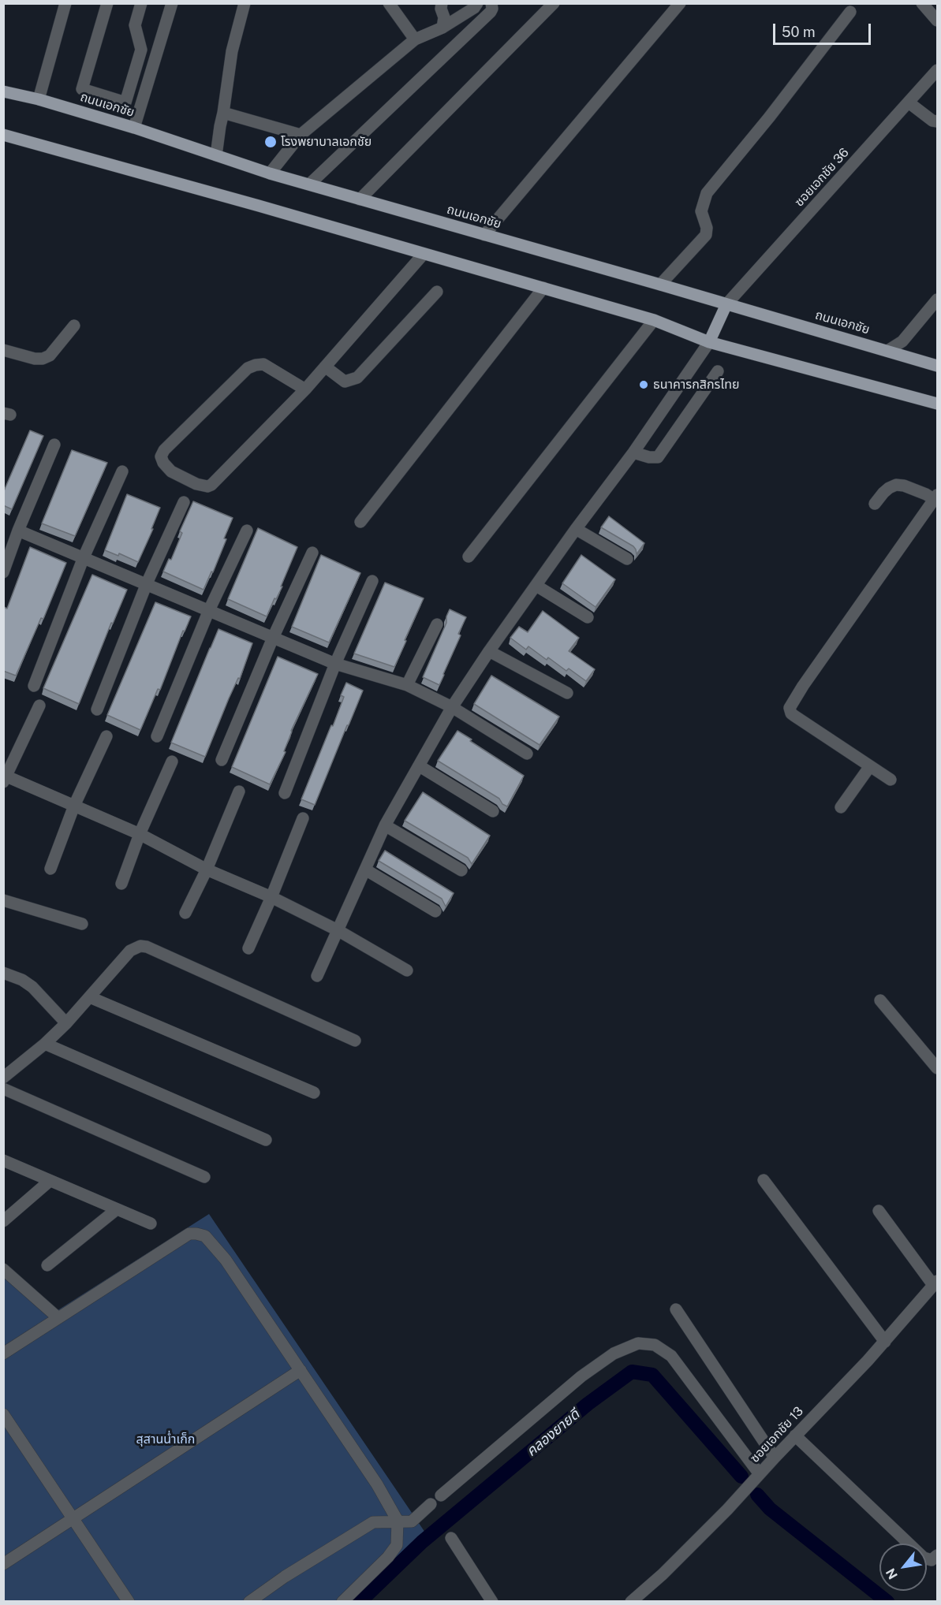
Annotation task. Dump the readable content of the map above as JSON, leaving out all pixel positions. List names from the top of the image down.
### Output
{
  "streets": {
    "main road": ["ถนนเอกชัย"],
    "street": ["ซอยเอกชัย 36", "ซอยเอกชัย 13"]
  },
  "crossings": [
    ["ถนนเอกชัย", "ซอยเอกชัย 36"]
  ],
  "water": ["คลองยายดี"],
  "parks": ["สุสานน่ำเก็ก"],
  "places": ["โรงพยาบาลเอกชัย", "ธนาคารกสิกรไทย"],
  "scale_bar": "50 m",
  "north": "bottom left"
}
